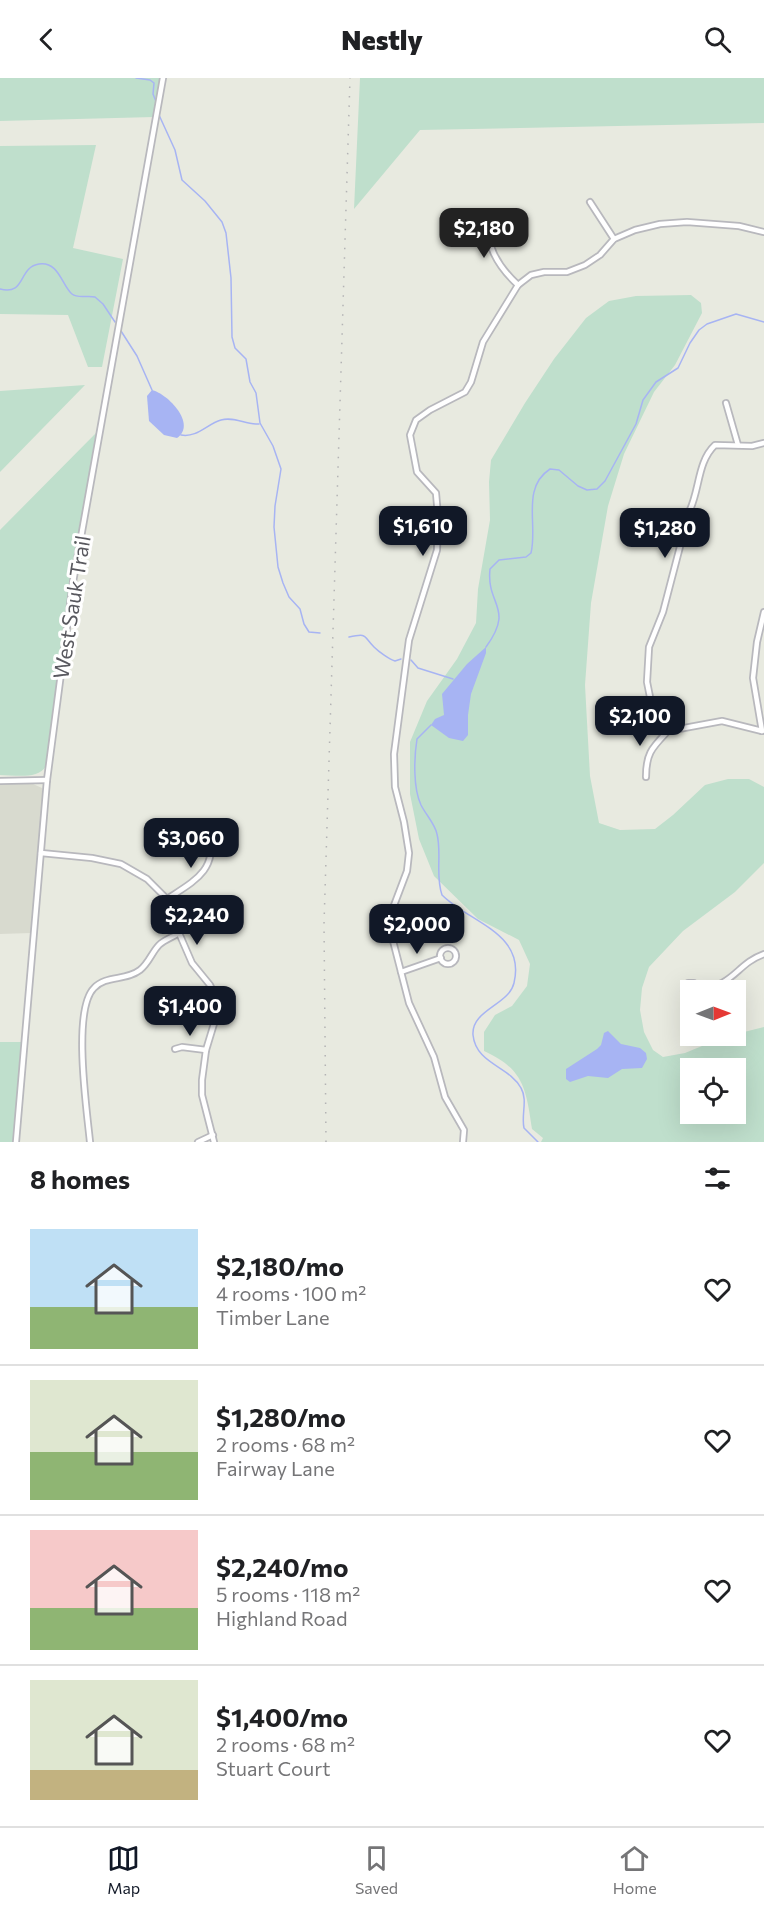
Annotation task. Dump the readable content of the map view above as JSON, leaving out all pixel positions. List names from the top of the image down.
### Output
{
  "streets": {
    "street": ["West Sauk Trail"]
  },
  "north": "right",
  "page": {
    "header": "Nestly",
    "price": [
      "$2,180",
      "$1,610",
      "$1,280",
      "$2,100",
      "$3,060",
      "$2,240",
      "$2,000",
      "$1,400"
    ],
    "heading": "8 homes",
    "list": [
      {
        "name": "$2,180/mo",
        "note": "4 rooms · 100 m² · Timber Lane"
      },
      {
        "name": "$1,280/mo",
        "note": "2 rooms · 68 m² · Fairway Lane"
      },
      {
        "name": "$2,240/mo",
        "note": "5 rooms · 118 m² · Highland Road"
      },
      {
        "name": "$1,400/mo",
        "note": "2 rooms · 68 m² · Stuart Court"
      }
    ],
    "tabs": ["Map", "Saved", "Home"]
  }
}
